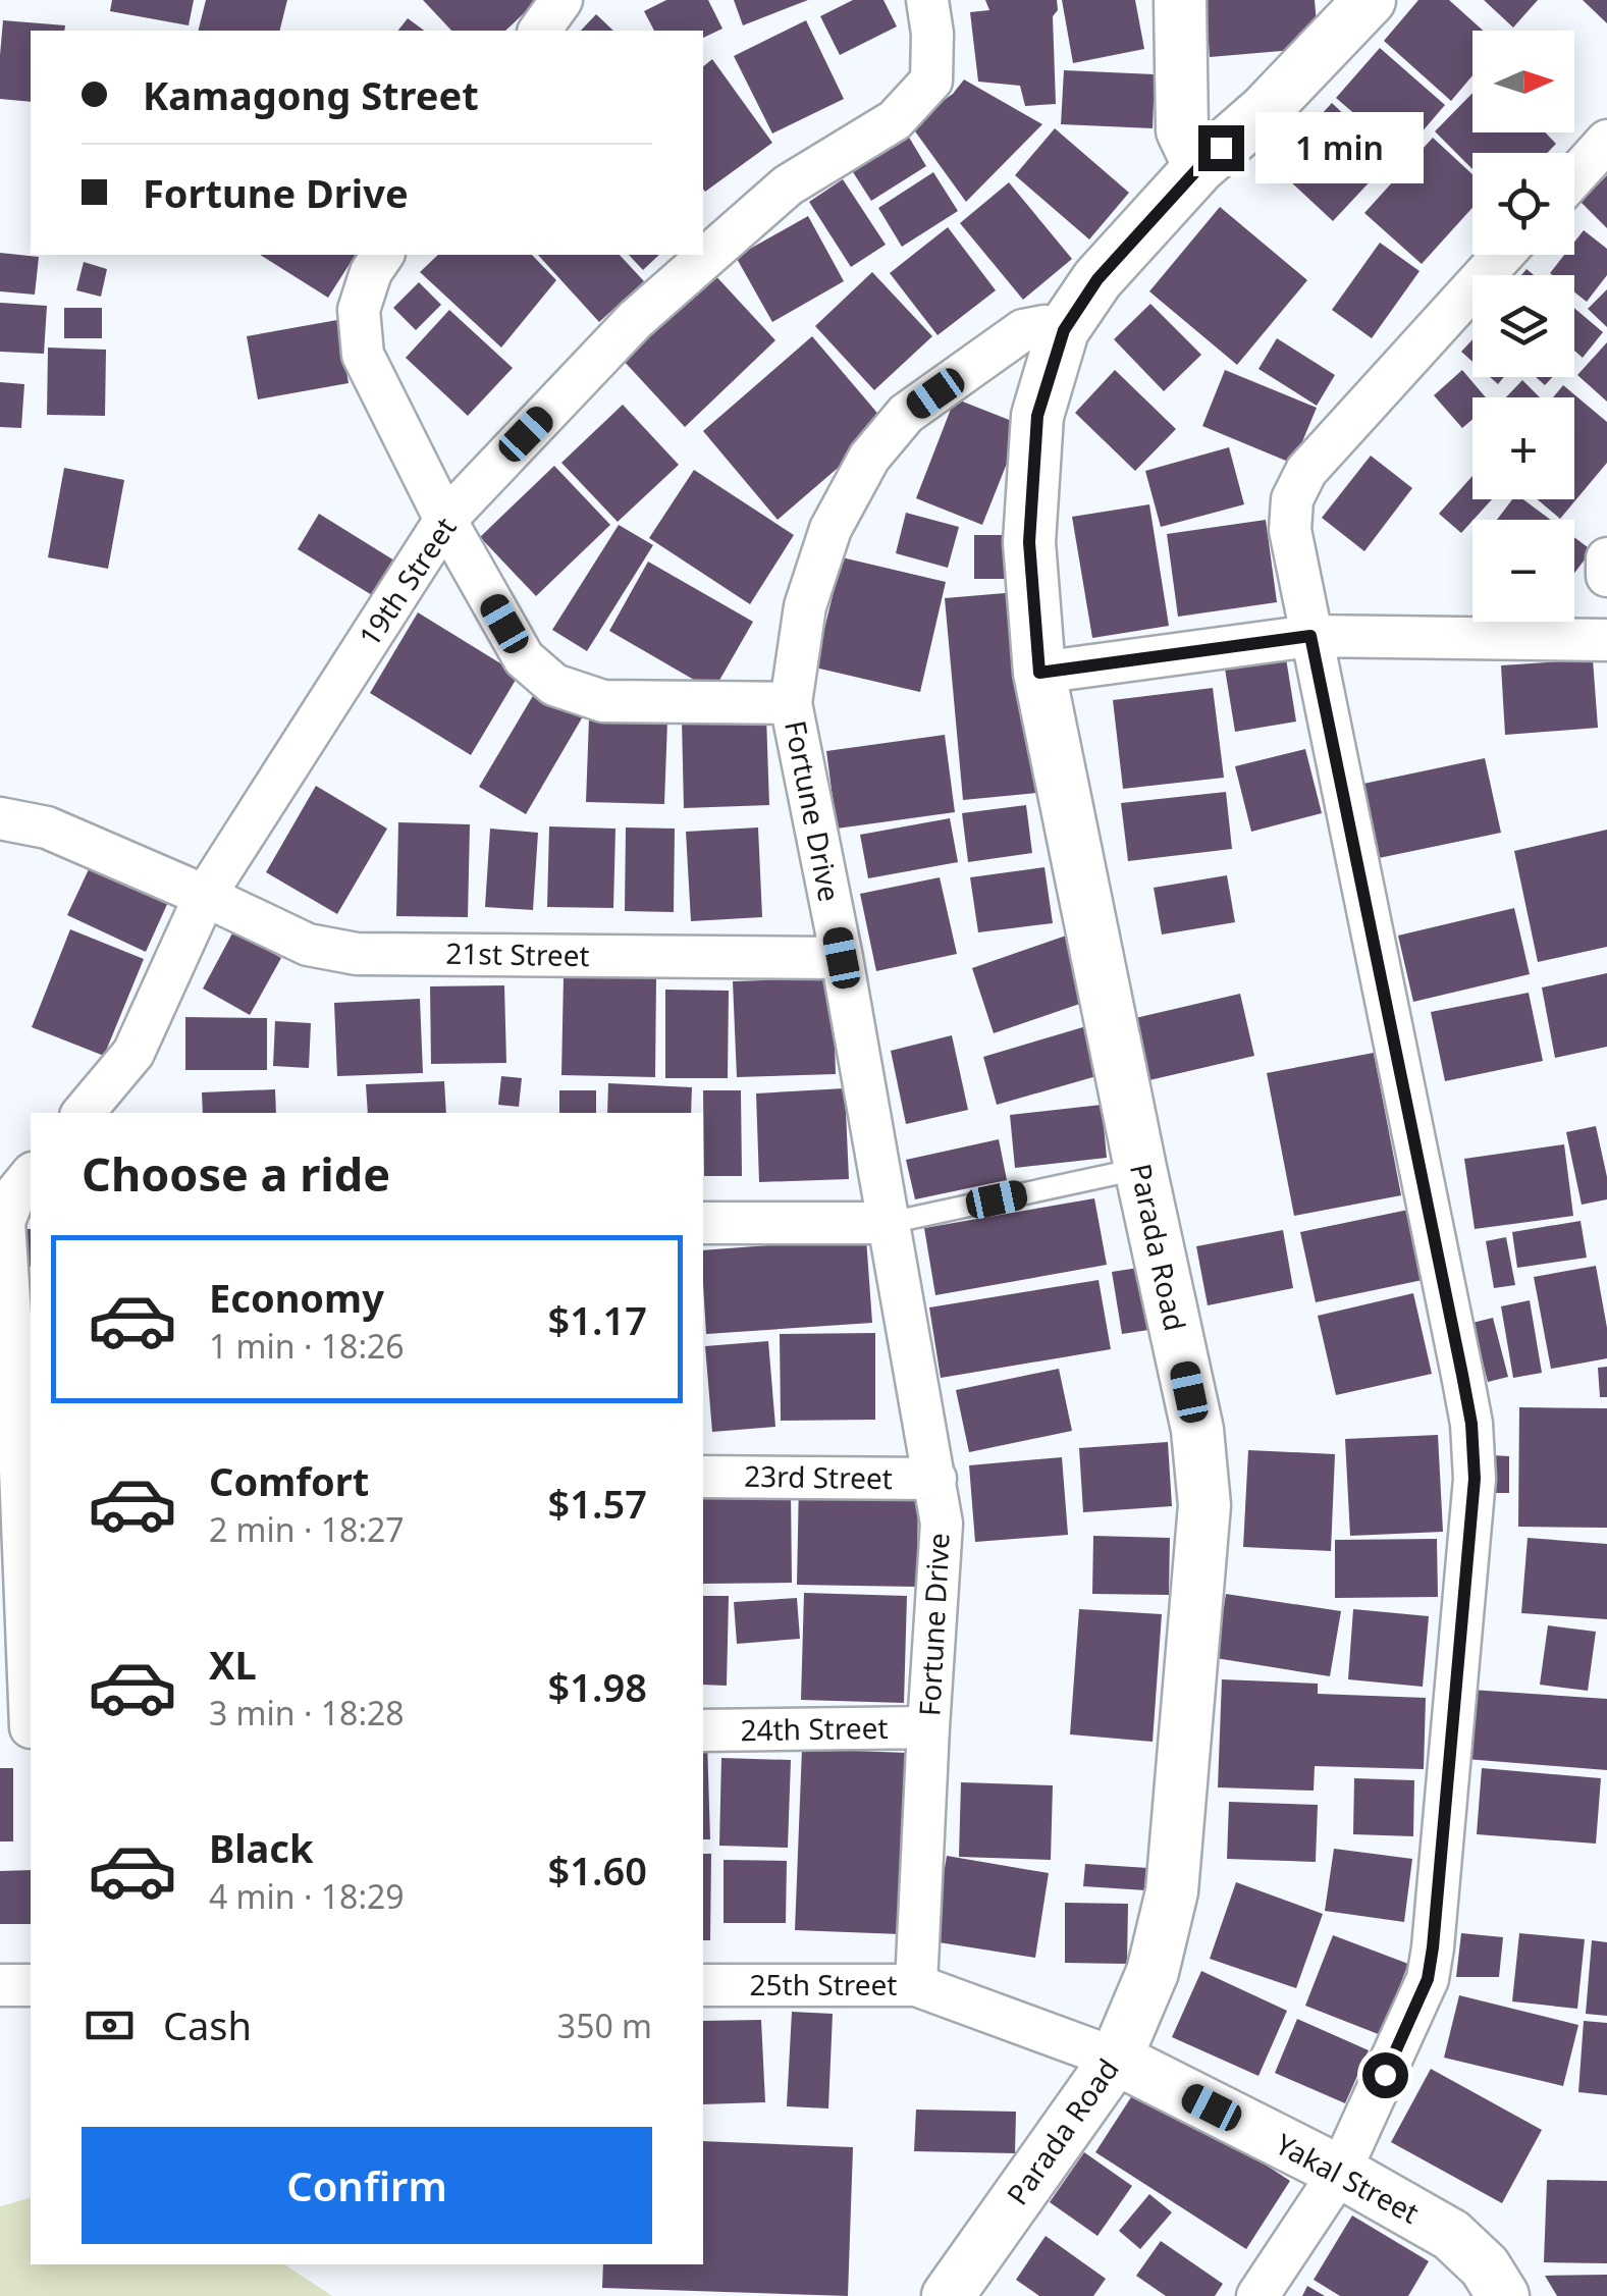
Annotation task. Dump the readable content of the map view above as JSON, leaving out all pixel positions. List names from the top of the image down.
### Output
{
  "streets": {
    "street": [
      "19th Street",
      "Fortune Drive",
      "21st Street",
      "Parada Road",
      "23rd Street",
      "24th Street",
      "25th Street",
      "Yakal Street"
    ]
  },
  "crossings": [
    ["19th Street", "21st Street"],
    ["Fortune Drive", "21st Street"],
    ["Fortune Drive", "Parada Road"],
    ["Fortune Drive", "23rd Street"],
    ["Fortune Drive", "24th Street"],
    ["Fortune Drive", "25th Street"],
    ["Parada Road", "25th Street"],
    ["Parada Road", "Yakal Street"],
    ["25th Street", "Yakal Street"]
  ],
  "north": "right",
  "page": {
    "map_buttons": ["+", "−"],
    "banner": ["Kamagong Street", "Fortune Drive"],
    "bubble": "1 min",
    "heading": "Choose a ride",
    "list": [
      {
        "name": "Economy",
        "note": "1 min · 18:26",
        "value": "$1.17"
      },
      {
        "name": "Comfort",
        "note": "2 min · 18:27",
        "value": "$1.57"
      },
      {
        "name": "XL",
        "note": "3 min · 18:28",
        "value": "$1.98"
      },
      {
        "name": "Black",
        "note": "4 min · 18:29",
        "value": "$1.60"
      }
    ],
    "pay": ["Cash", "350 m"],
    "buttons": "Confirm"
  }
}
